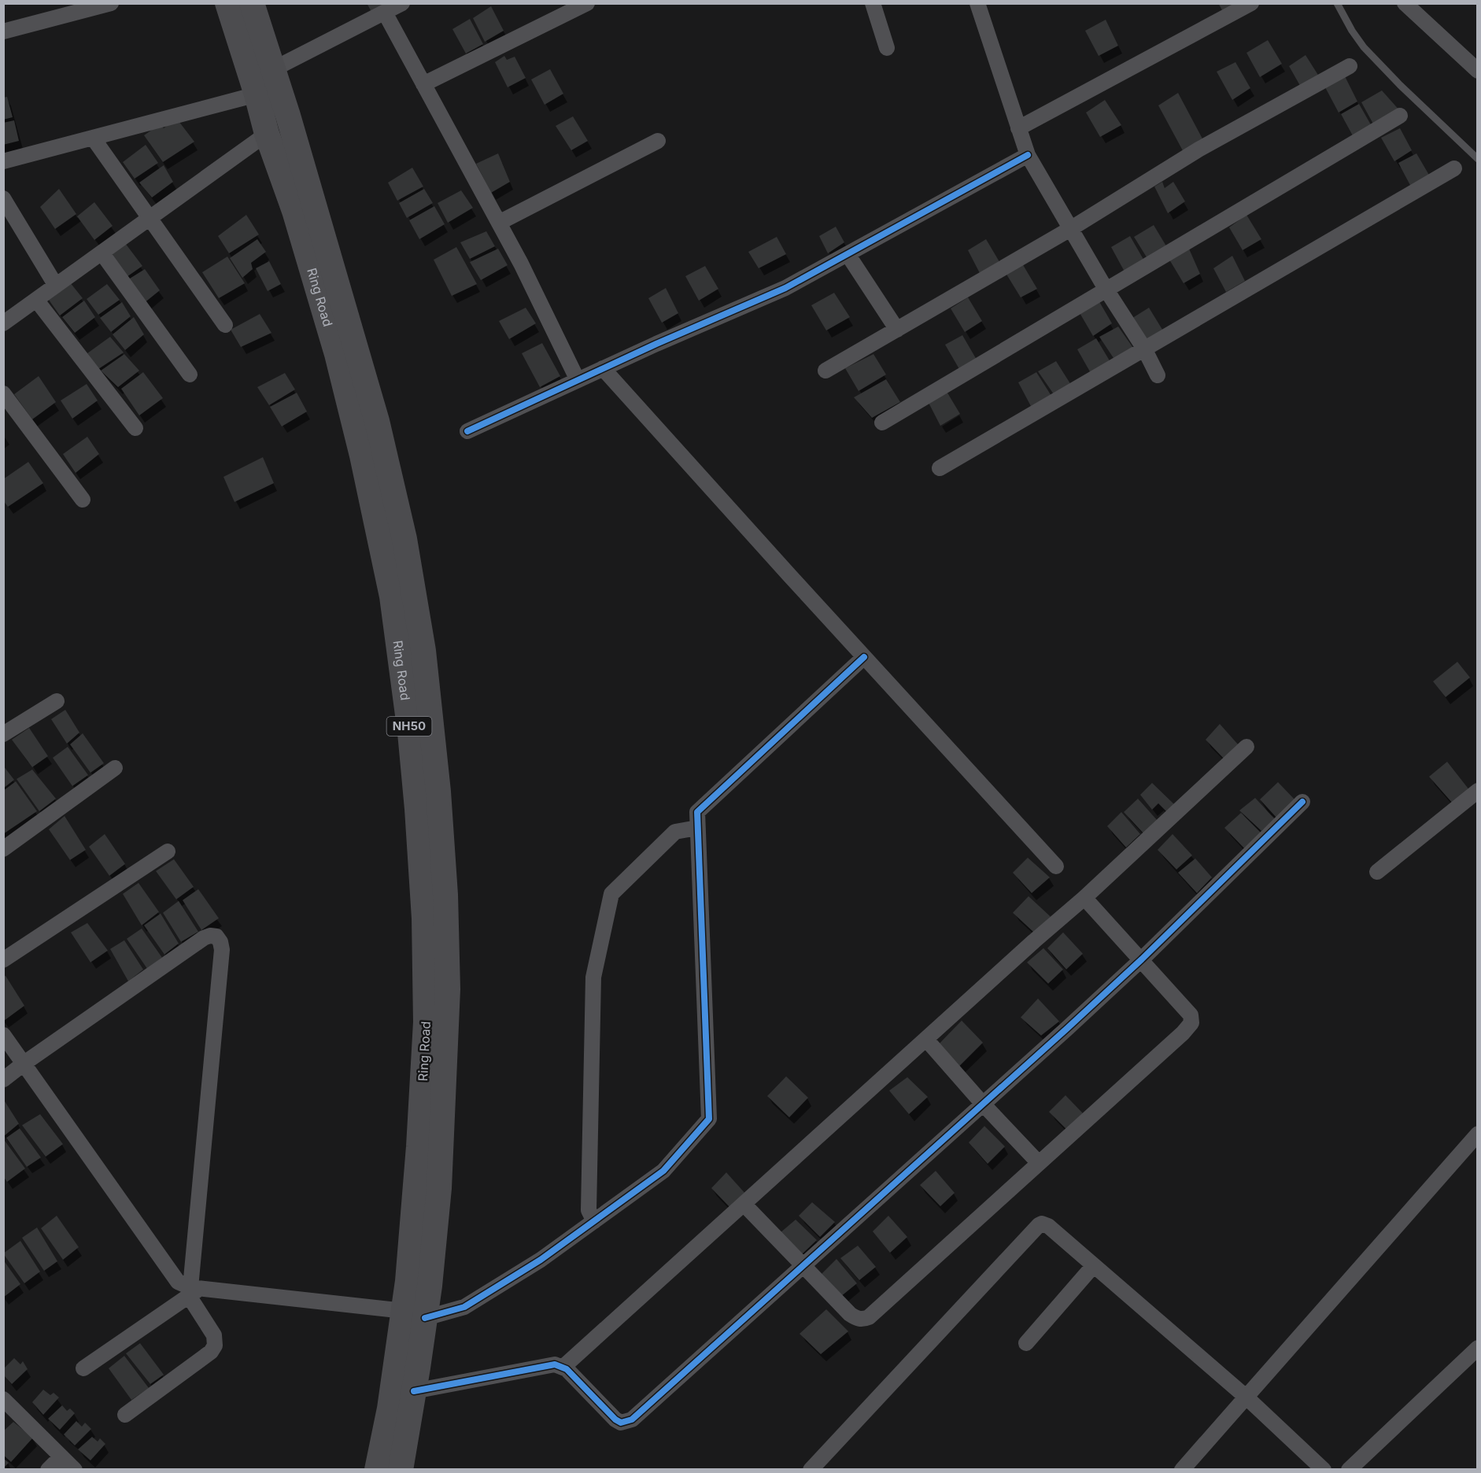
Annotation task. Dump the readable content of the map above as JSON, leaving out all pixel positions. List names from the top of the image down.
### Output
{
  "streets": {
    "highway": ["Ring Road", "NH50"]
  }
}
